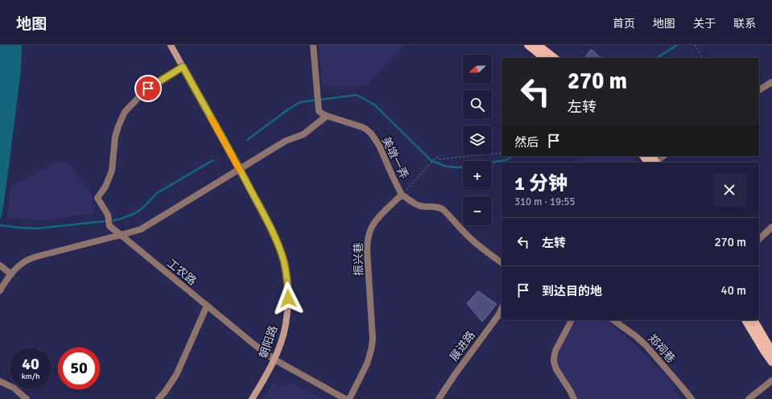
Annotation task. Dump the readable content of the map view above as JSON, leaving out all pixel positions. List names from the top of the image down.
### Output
{
  "streets": {
    "main road": ["朝阳路"],
    "street": [
      "美墩一弄",
      "振兴巷",
      "工农路",
      "展进路",
      "郑祠巷"
    ]
  },
  "crossings": [
    ["美墩一弄", "振兴巷"],
    ["工农路", "朝阳路"]
  ],
  "north": "left",
  "page": {
    "header": "地图",
    "nav": [
      "首页",
      "地图",
      "关于",
      "联系"
    ],
    "map_buttons": ["+", "−"],
    "turn": ["270 m", "左转"],
    "then": "然后",
    "heading": ["1 分钟", "310 m · 19:55"],
    "list": [
      {
        "name": "左转",
        "value": "270 m"
      },
      {
        "name": "到达目的地",
        "value": "40 m"
      }
    ],
    "speed": "40 km/h",
    "limit": "50"
  }
}
